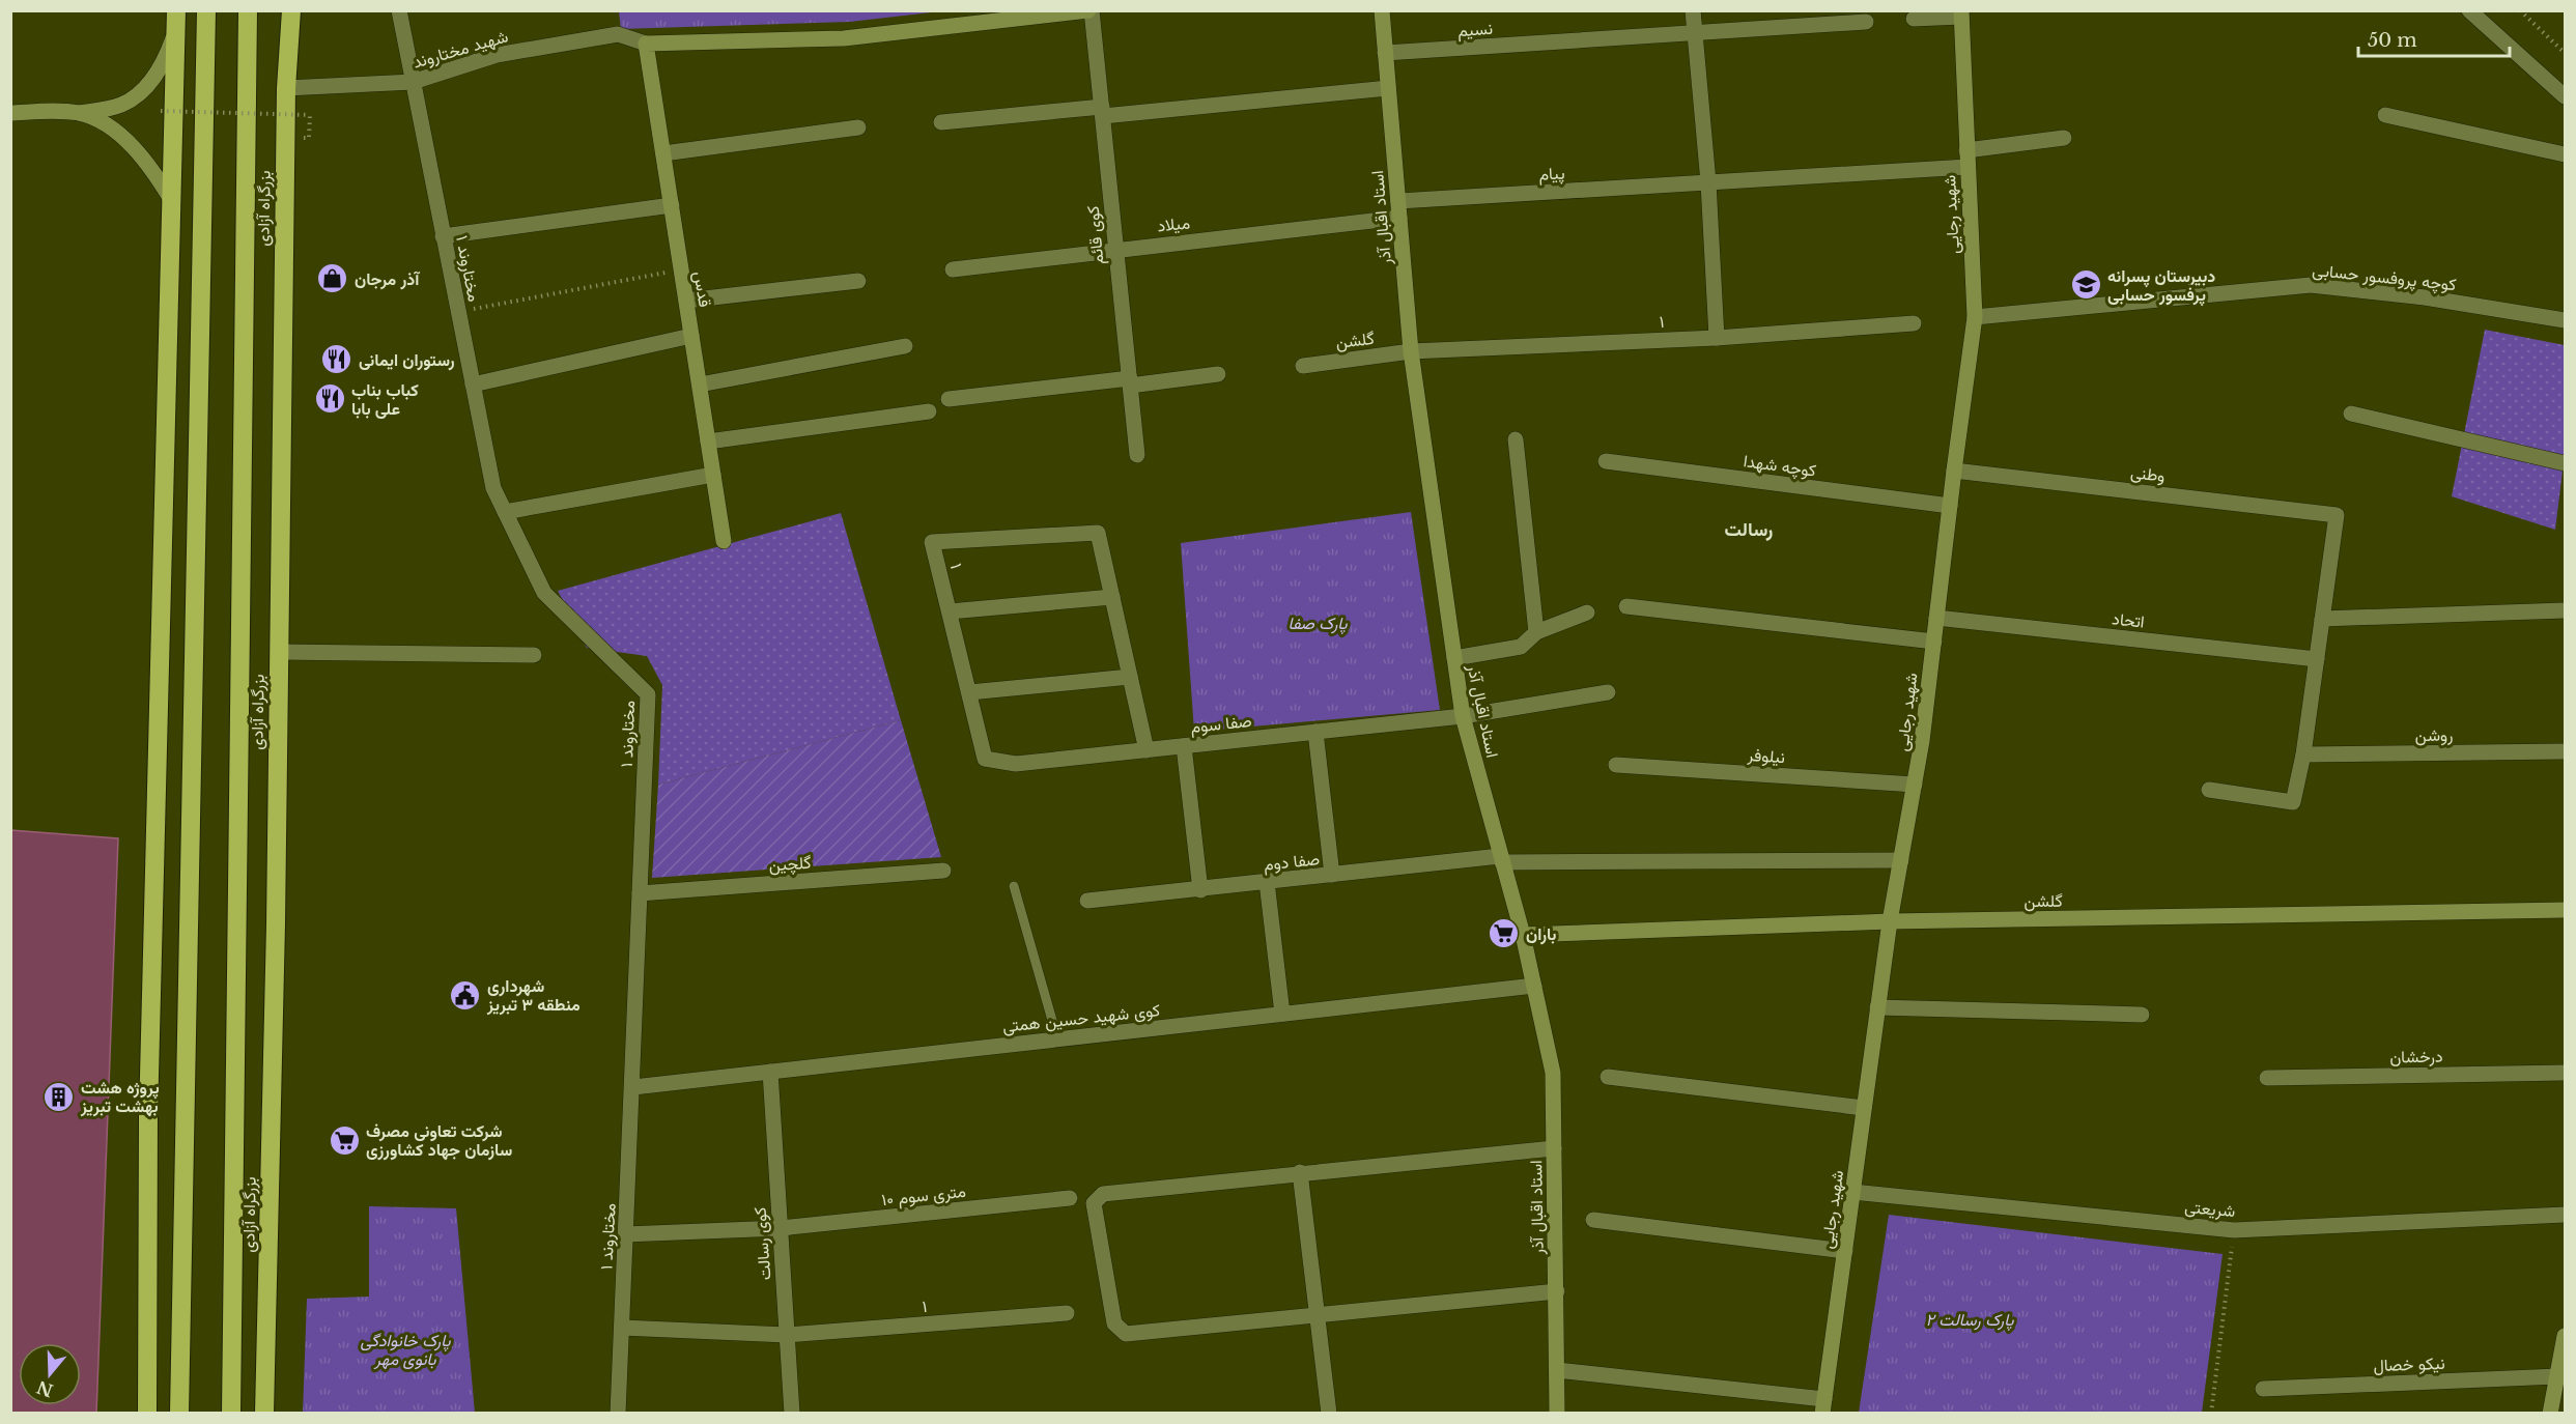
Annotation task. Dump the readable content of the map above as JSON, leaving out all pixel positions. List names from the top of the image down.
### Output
{
  "streets": {
    "highway": ["بزرگراه آزادی"],
    "street": [
      "نسیم",
      "شهید مختاروند",
      "پیام",
      "شهید رجایی",
      "استاد اقبال آذر",
      "میلاد",
      "کوی قائم",
      "مختاروند ۱",
      "کوچه پروفسور حسابی",
      "قدس",
      "۱",
      "گلشن",
      "کوچه شهدا",
      "وطنی",
      "اتحاد",
      "صفا سوم",
      "روشن",
      "نیلوفر",
      "صفا دوم",
      "گلچین",
      "کوی شهید حسین همتی",
      "درخشان",
      "۱۰ متری سوم",
      "شریعتی",
      "کوی رسالت",
      "نیکو خصال"
    ]
  },
  "crossings": [
    ["نسیم", "استاد اقبال آذر"],
    ["شهید مختاروند", "بزرگراه آزادی"],
    ["شهید مختاروند", "کوی قائم"],
    ["شهید مختاروند", "مختاروند ۱"],
    ["شهید مختاروند", "قدس"],
    ["پیام", "شهید رجایی"],
    ["پیام", "استاد اقبال آذر"],
    ["شهید رجایی", "کوچه پروفسور حسابی"],
    ["شهید رجایی", "گلشن"],
    ["شهید رجایی", "کوچه شهدا"],
    ["شهید رجایی", "وطنی"],
    ["شهید رجایی", "اتحاد"],
    ["شهید رجایی", "نیلوفر"],
    ["شهید رجایی", "صفا دوم"],
    ["شهید رجایی", "شریعتی"],
    ["استاد اقبال آذر", "میلاد"],
    ["استاد اقبال آذر", "۱"],
    ["استاد اقبال آذر", "گلشن"],
    ["استاد اقبال آذر", "صفا سوم"],
    ["استاد اقبال آذر", "صفا دوم"],
    ["استاد اقبال آذر", "کوی شهید حسین همتی"],
    ["میلاد", "کوی قائم"],
    ["مختاروند ۱", "۱"],
    ["مختاروند ۱", "گلچین"],
    ["مختاروند ۱", "کوی شهید حسین همتی"],
    ["مختاروند ۱", "۱۰ متری سوم"],
    ["۱", "گلشن"],
    ["۱", "صفا سوم"],
    ["۱", "کوی رسالت"],
    ["کوی شهید حسین همتی", "کوی رسالت"],
    ["۱۰ متری سوم", "کوی رسالت"]
  ],
  "districts": ["رسالت"],
  "parks": ["پارک صفا", "پارک رسالت ۲", "پارک خانوادگی بانوی مهر"],
  "places": {
    "shop": ["آذر مرجان"],
    "school or university": ["دبیرستان پسرانه پرفسور حسابی"],
    "restaurant": ["رستوران ایمانی", "کباب بناب علی بابا"],
    "supermarket": ["باران", "شرکت تعاونی مصرف سازمان جهاد کشاورزی"],
    "public building": ["شهرداری منطقه ۳ تبریز"],
    "building": ["پروژه هشت بهشت تبریز"]
  },
  "scale_bar": "50 m",
  "north": "bottom"
}
